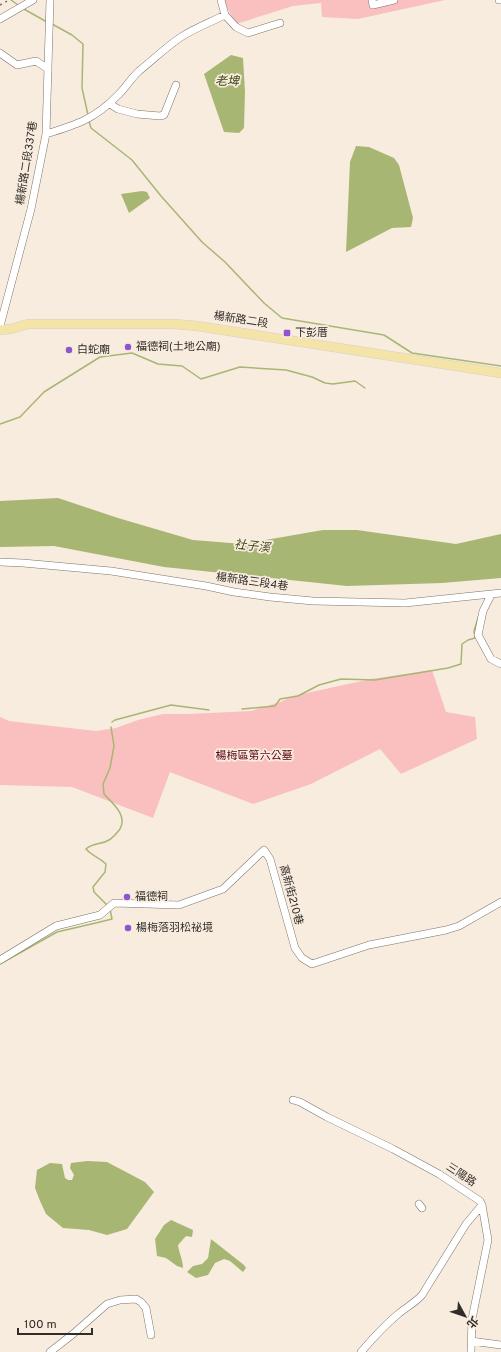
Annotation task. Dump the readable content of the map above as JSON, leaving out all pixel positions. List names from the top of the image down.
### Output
{
  "streets": {
    "main road": ["楊新路二段"],
    "street": [
      "楊新路二段337巷",
      "楊新路三段4巷",
      "高新街210巷",
      "三陽路"
    ]
  },
  "water": ["老埤", "社子溪"],
  "parks": ["楊梅區第六公墓"],
  "places": {
    "transit": ["下彭厝"],
    "other": [
      "福德祠(土地公廟)",
      "白蛇廟",
      "福德祠",
      "楊梅落羽松祕境"
    ]
  },
  "scale_bar": "100 m",
  "north": "bottom right"
}
